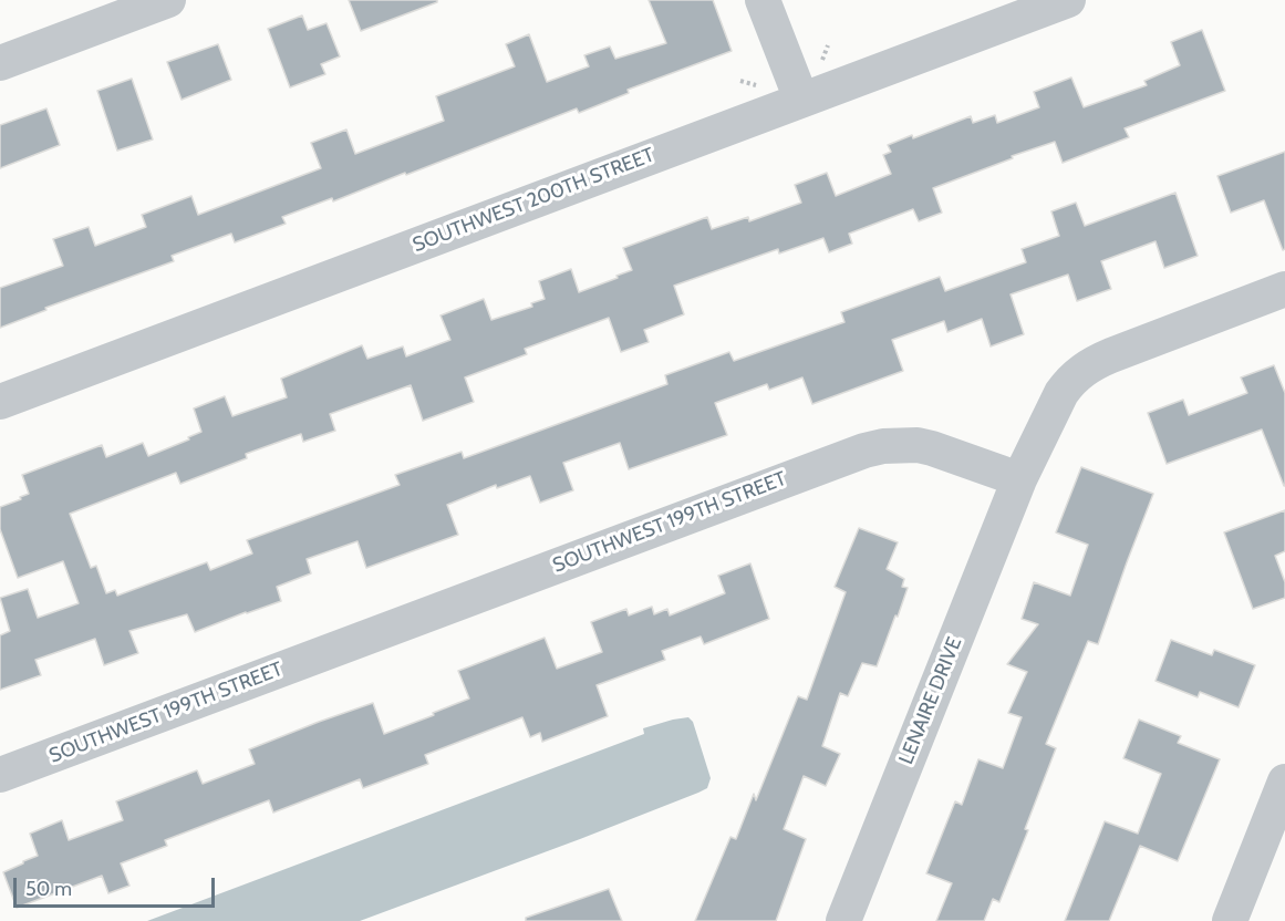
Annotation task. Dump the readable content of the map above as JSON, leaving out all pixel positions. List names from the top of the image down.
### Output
{
  "streets": {
    "street": ["SOUTHWEST 200TH STREET", "SOUTHWEST 199TH STREET", "LENAIRE DRIVE"]
  },
  "crossings": [
    ["SOUTHWEST 199TH STREET", "LENAIRE DRIVE"]
  ],
  "scale_bar": "50 m"
}
